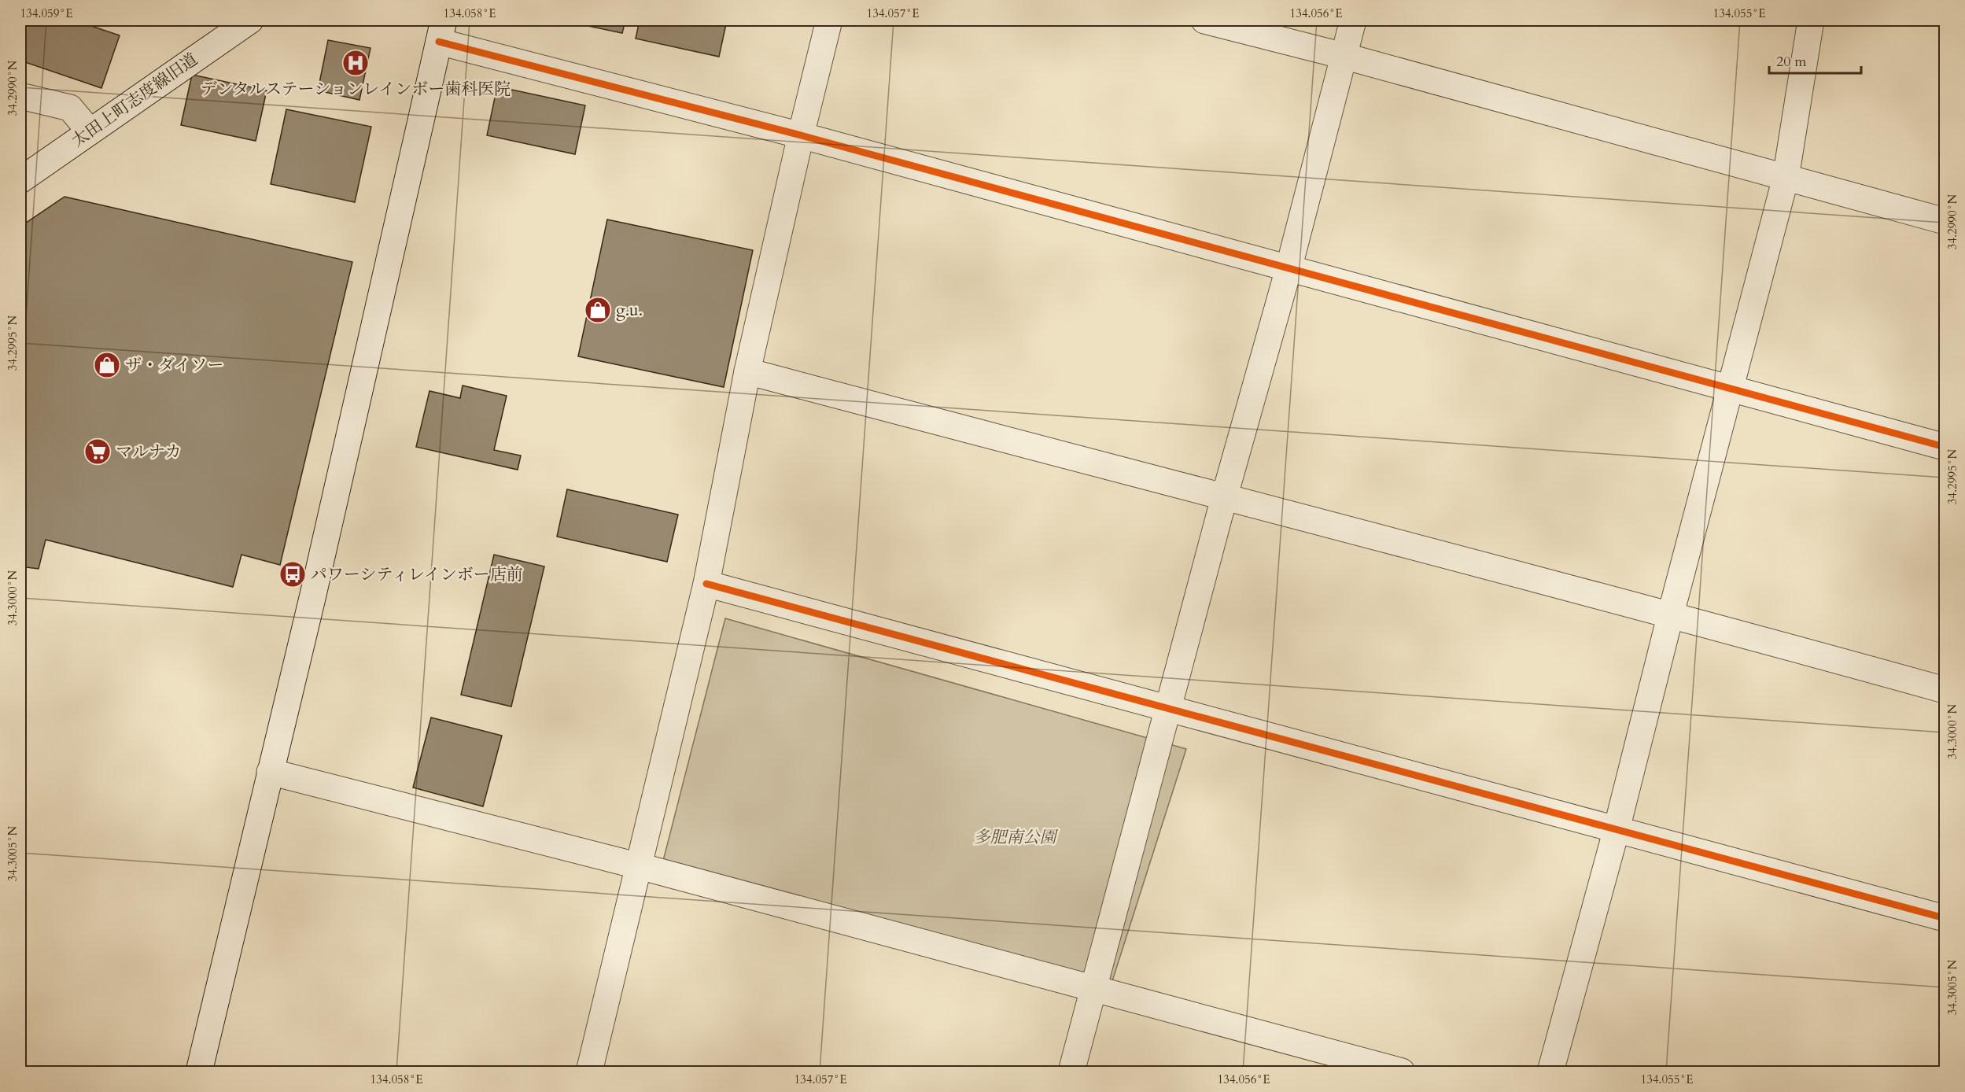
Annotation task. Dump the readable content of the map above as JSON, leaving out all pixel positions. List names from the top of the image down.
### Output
{
  "streets": {
    "street": ["太田上町志度線旧道"]
  },
  "parks": ["多肥南公園"],
  "places": {
    "hospital": ["デンタルステーションレインボー歯科医院"],
    "shop": ["g.u.", "ザ・ダイソー"],
    "supermarket": ["マルナカ"],
    "bus stop": ["パワーシティレインボー店前"]
  },
  "scale_bar": "20 m",
  "coordinates": [
    "134.059°E",
    "134.058°E",
    "134.057°E",
    "134.056°E",
    "134.055°E",
    "34.2990°N",
    "34.2995°N",
    "34.3000°N",
    "34.3005°N"
  ]
}
